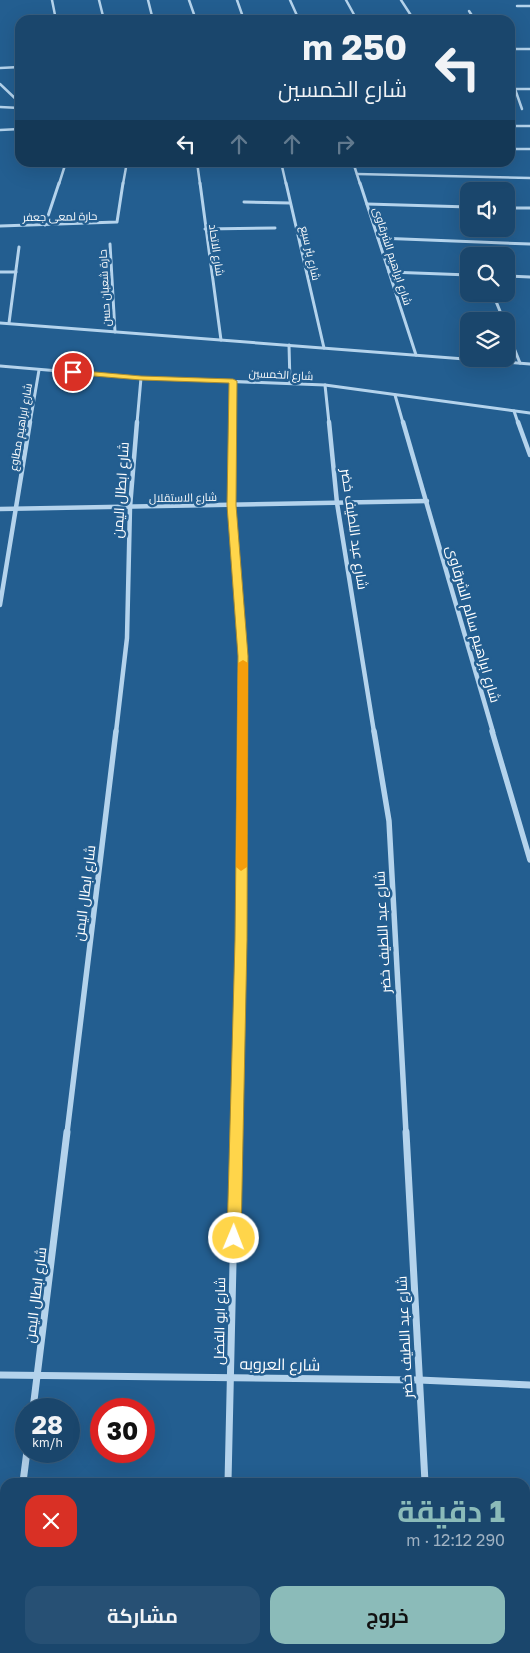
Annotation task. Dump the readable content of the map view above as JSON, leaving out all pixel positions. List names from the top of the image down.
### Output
{
  "streets": {
    "street": [
      "حارة لمعى جعفر",
      "شارع الاتحاد",
      "شارع بئر سبع",
      "شارع ابراهيم الشرقاوى",
      "حارة شعبان حسن",
      "شارع الخمسين",
      "شارع ابراهيم مطاوع",
      "شارع ابطال اليمن",
      "شارع الاستقلال",
      "شارع عبد اللطيف خضر",
      "شارع ابراهيم سالم الشرقاوى",
      "شارع ابو الفضل",
      "شارع العروبه"
    ]
  },
  "crossings": [
    ["شارع الخمسين", "شارع ابراهيم مطاوع"],
    ["شارع الخمسين", "شارع ابطال اليمن"],
    ["شارع الخمسين", "شارع عبد اللطيف خضر"],
    ["شارع الخمسين", "شارع ابراهيم سالم الشرقاوى"],
    ["شارع الخمسين", "شارع ابو الفضل"],
    ["شارع ابراهيم مطاوع", "شارع الاستقلال"],
    ["شارع ابطال اليمن", "شارع الاستقلال"],
    ["شارع ابطال اليمن", "شارع العروبه"],
    ["شارع الاستقلال", "شارع عبد اللطيف خضر"],
    ["شارع الاستقلال", "شارع ابراهيم سالم الشرقاوى"],
    ["شارع الاستقلال", "شارع ابو الفضل"],
    ["شارع عبد اللطيف خضر", "شارع العروبه"],
    ["شارع ابو الفضل", "شارع العروبه"]
  ],
  "page": {
    "turn": ["250 m", "شارع الخمسين"],
    "speed": "28 km/h",
    "limit": "30",
    "heading": ["1 دقيقة", "290 m · 12:12"],
    "buttons": ["خروج", "مشاركة"]
  }
}
